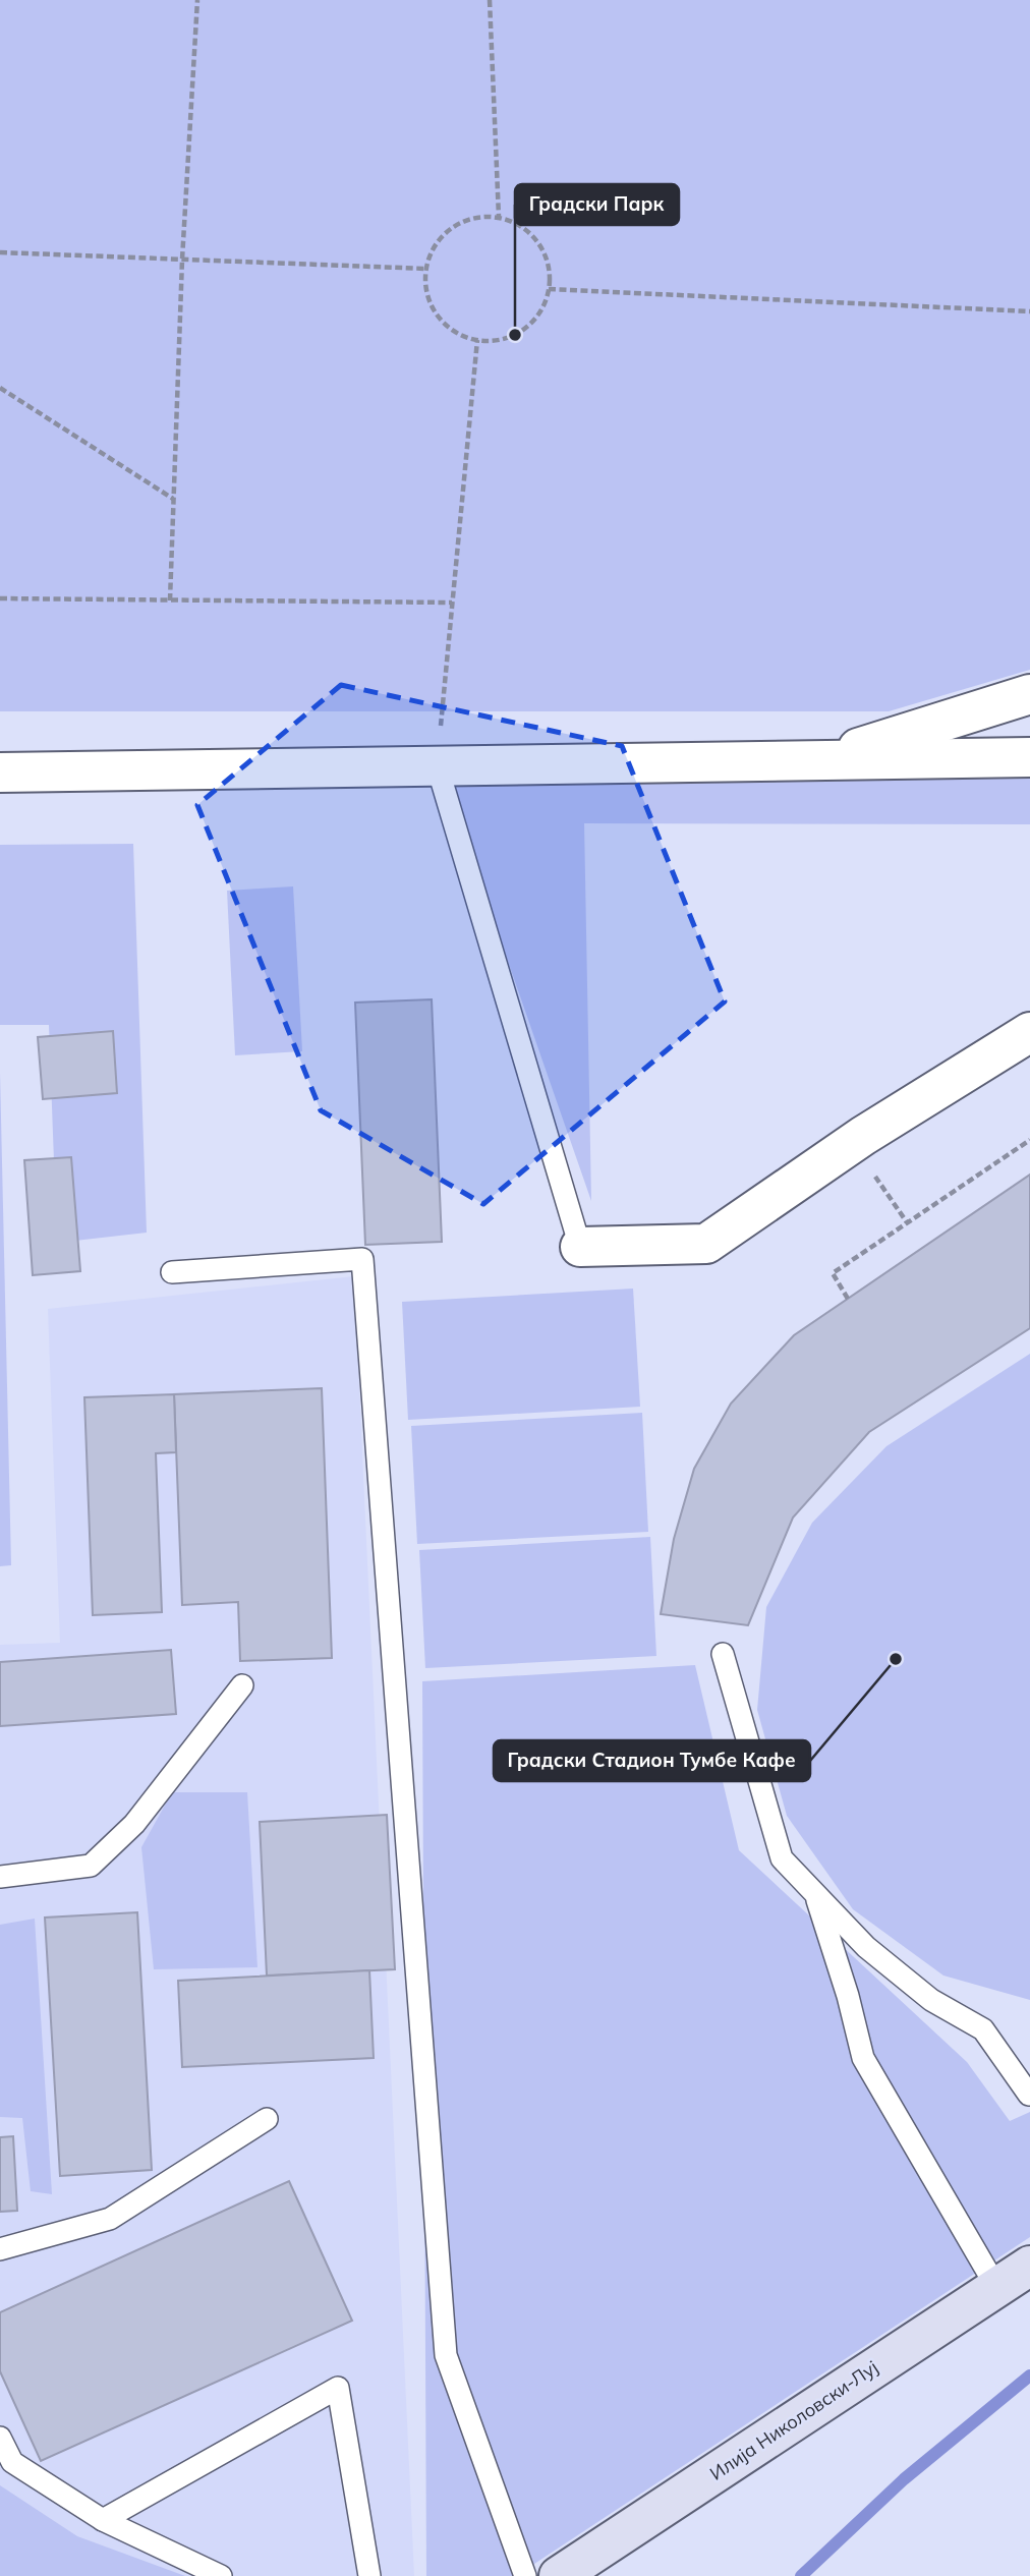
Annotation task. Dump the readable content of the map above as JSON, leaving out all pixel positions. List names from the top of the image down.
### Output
{
  "streets": {
    "street": ["Илија Николовски-Луј"]
  },
  "places": ["Градски Парк", "Градски Стадион Тумбе Кафе"]
}
